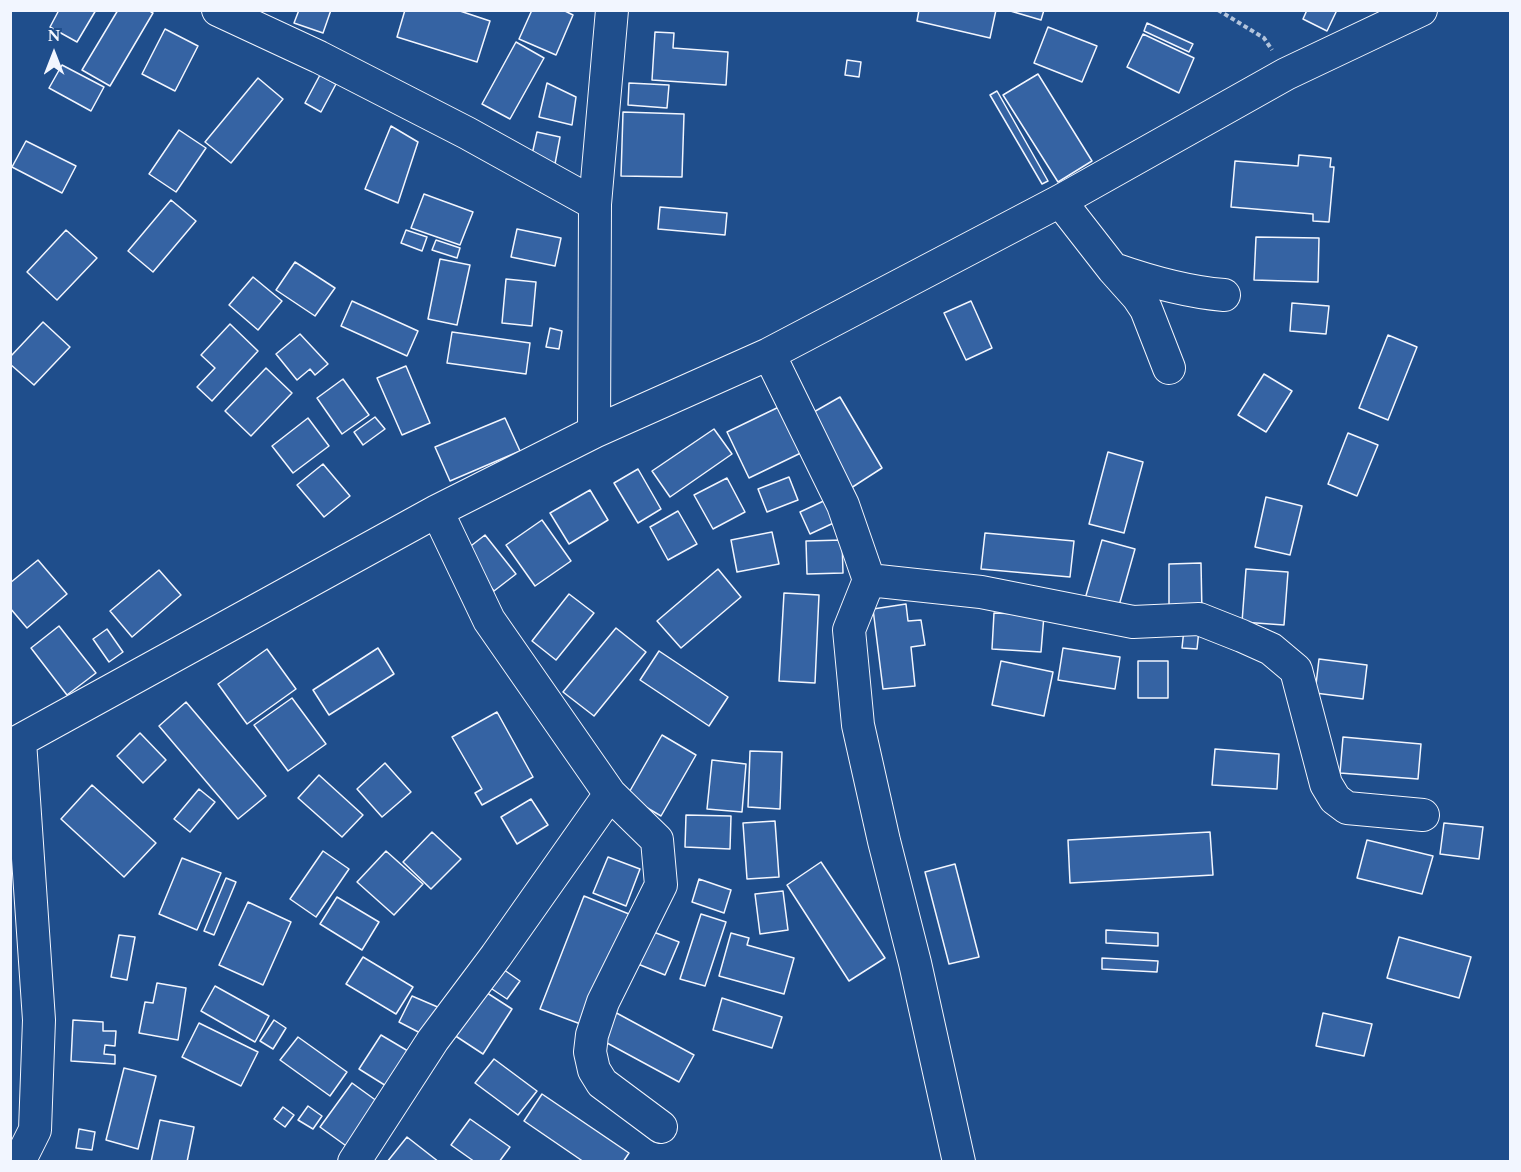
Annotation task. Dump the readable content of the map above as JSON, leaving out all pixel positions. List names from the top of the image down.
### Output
{
  "north": "top"
}
